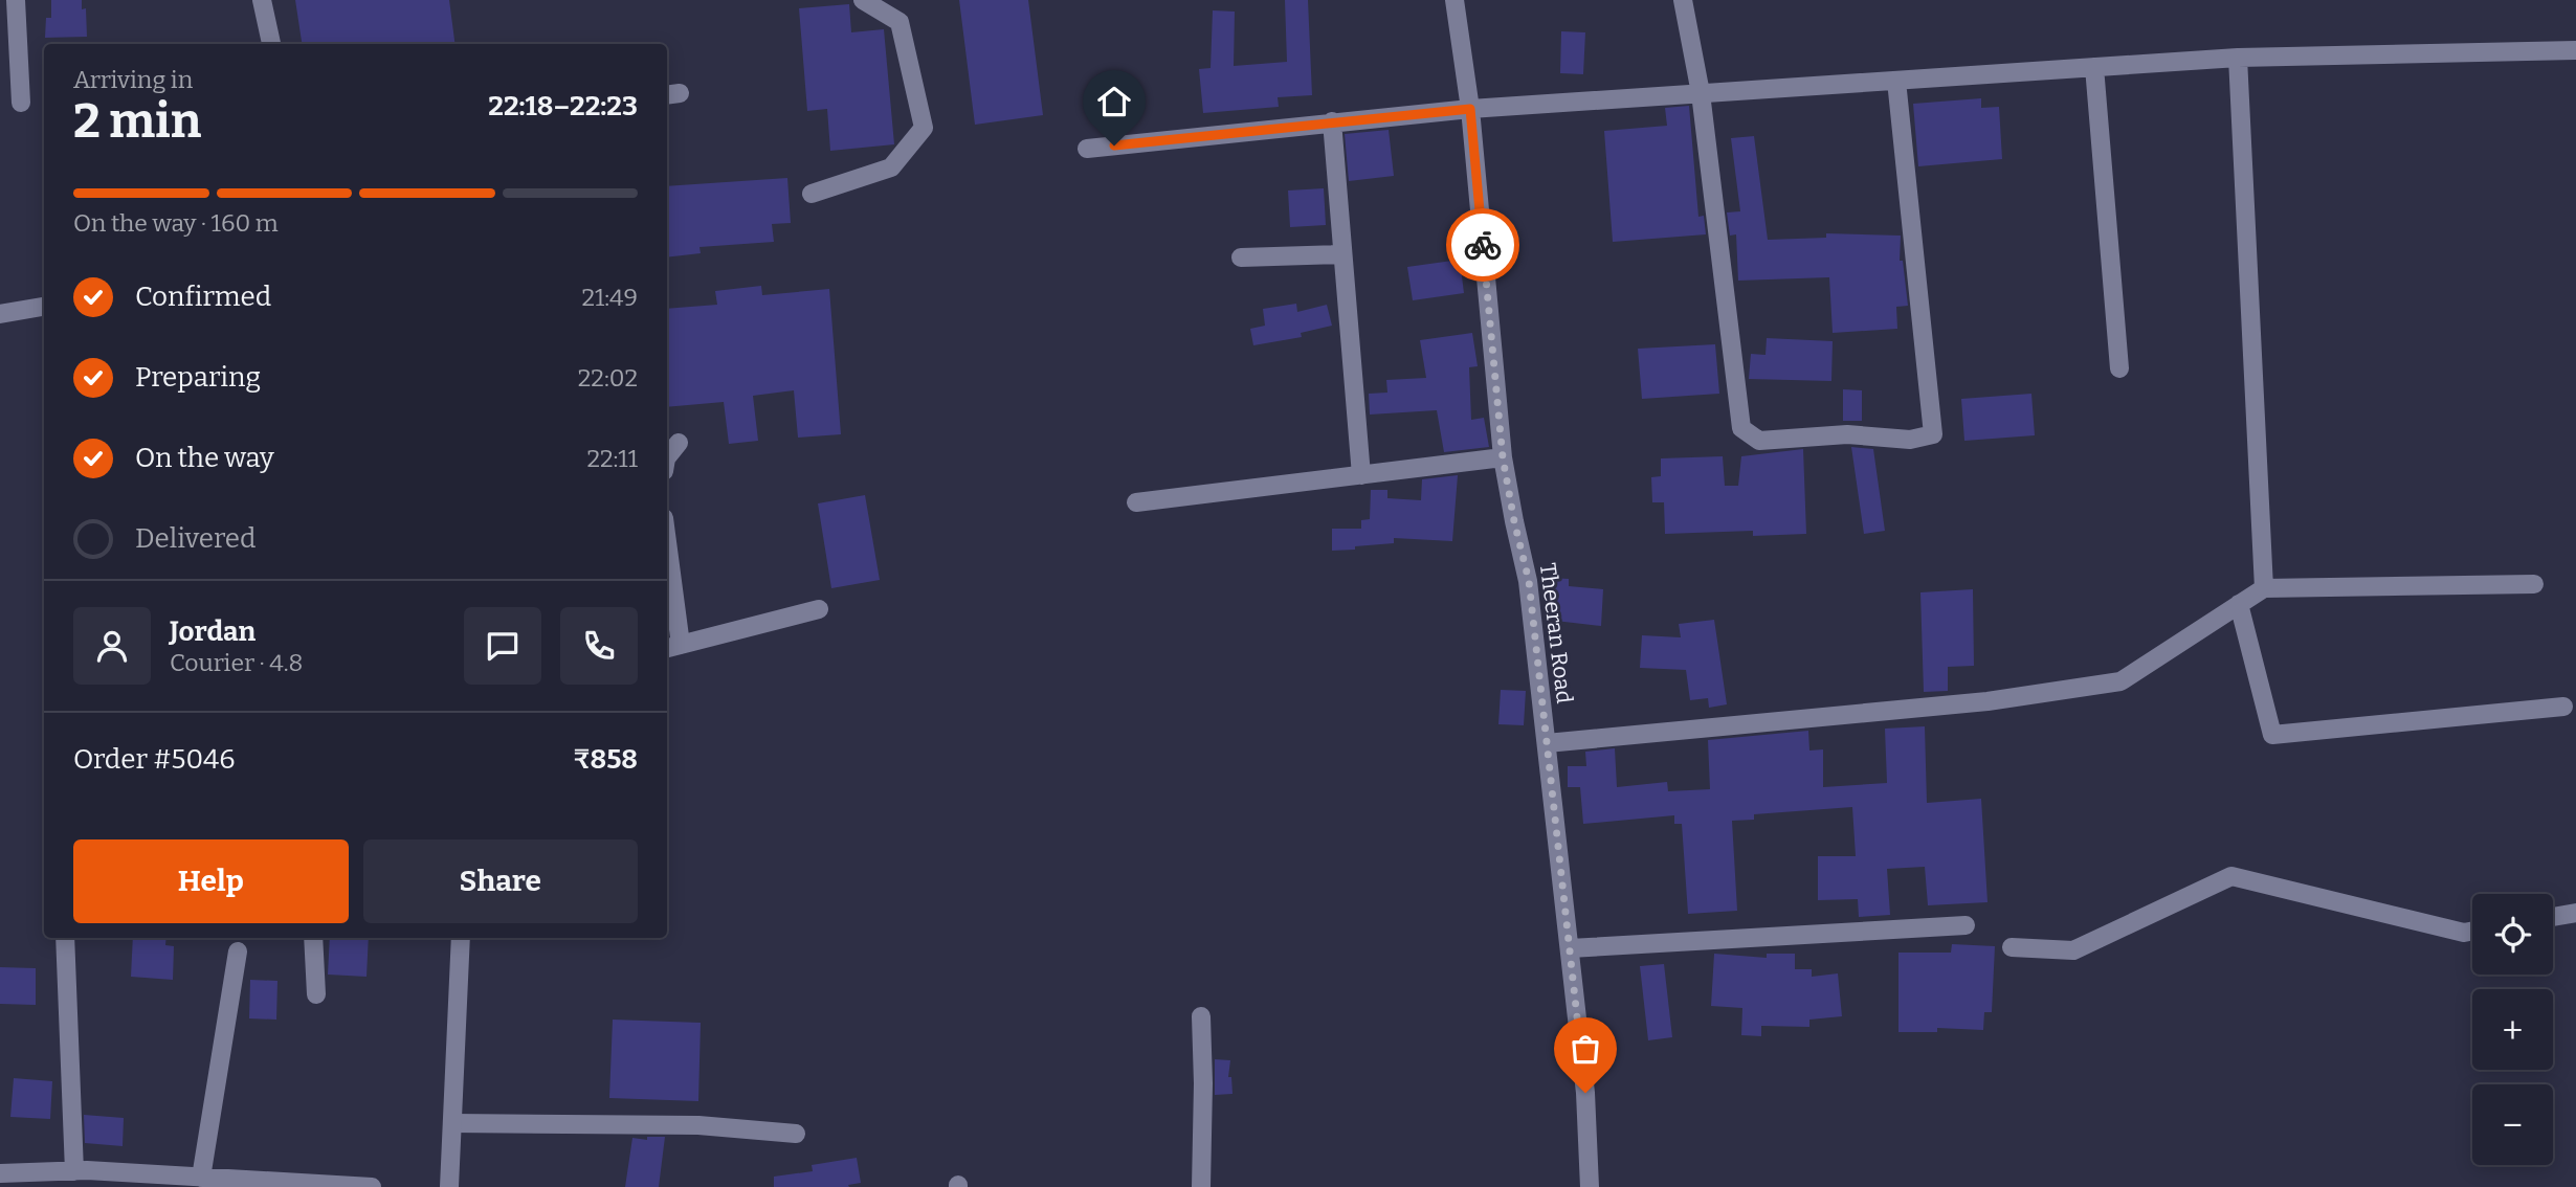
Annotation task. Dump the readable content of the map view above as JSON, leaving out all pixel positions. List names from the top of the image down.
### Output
{
  "streets": {
    "street": ["Theeran Road"]
  },
  "page": {
    "heading": ["2 min", "Arriving in", "22:18–22:23"],
    "panel": [
      "Jordan",
      "Courier · 4.8",
      "Order #5046",
      "₹858"
    ],
    "bar": "On the way · 160 m",
    "list": [
      ["Confirmed", "21:49"],
      ["Preparing", "22:02"],
      ["On the way", "22:11"],
      "Delivered"
    ],
    "buttons": ["Help", "Share"],
    "map_buttons": ["+", "−"]
  }
}
